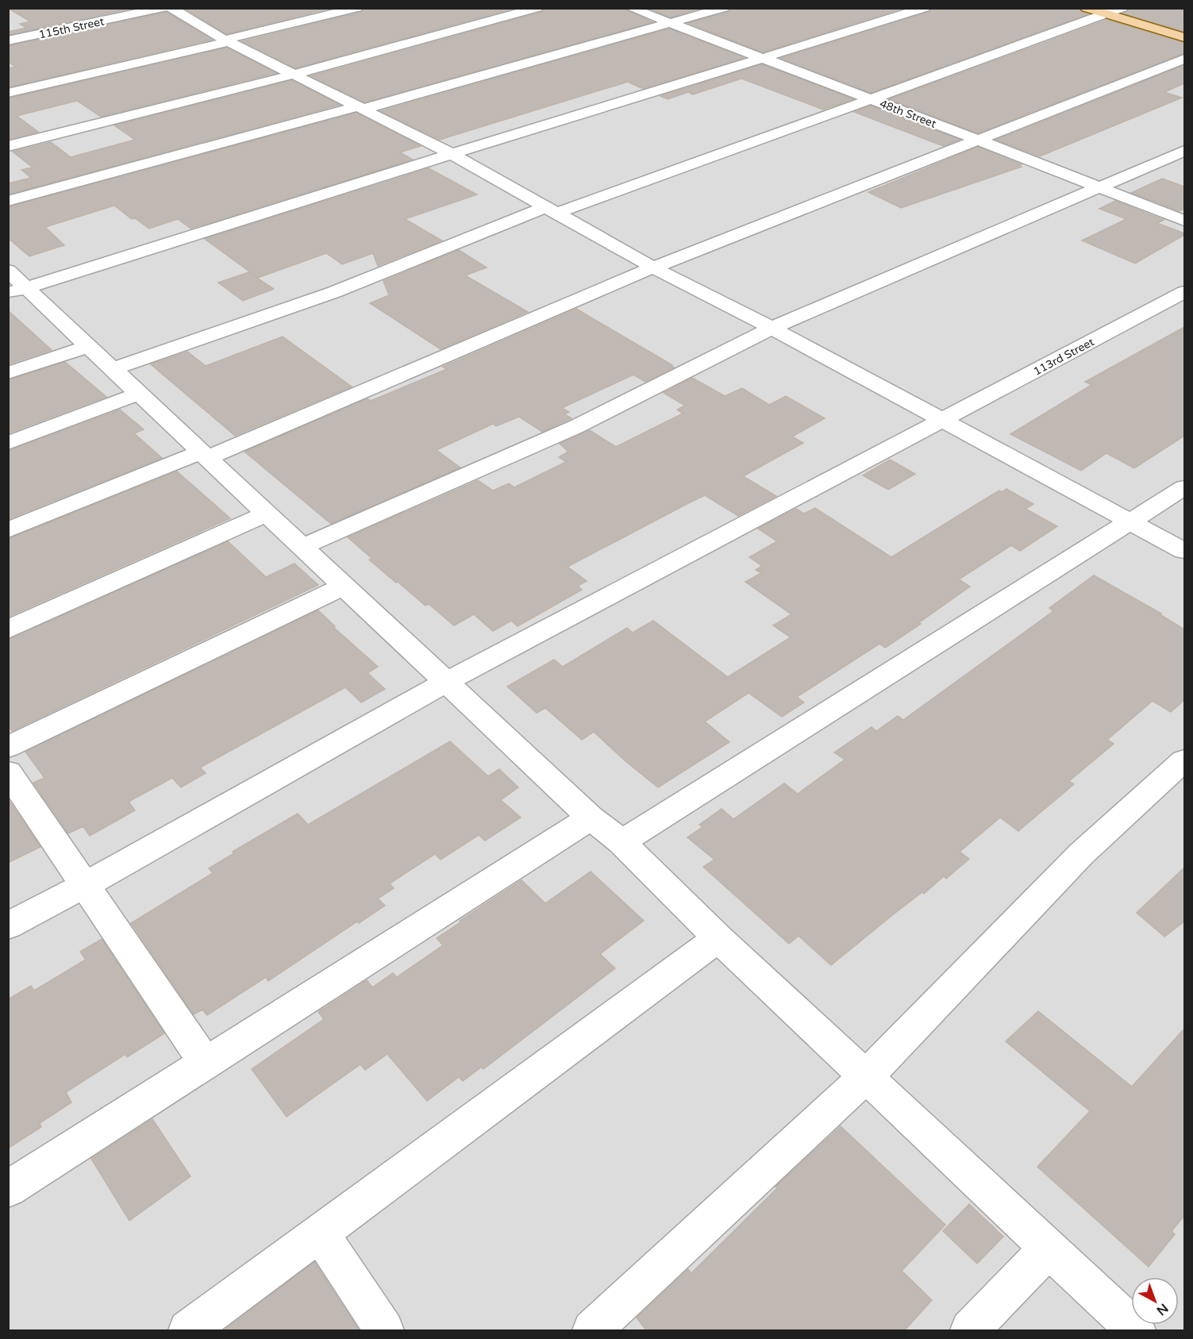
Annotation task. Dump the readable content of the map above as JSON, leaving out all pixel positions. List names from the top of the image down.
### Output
{
  "streets": {
    "street": ["115th Street", "48th Street", "113rd Street"]
  },
  "north": "bottom right"
}
